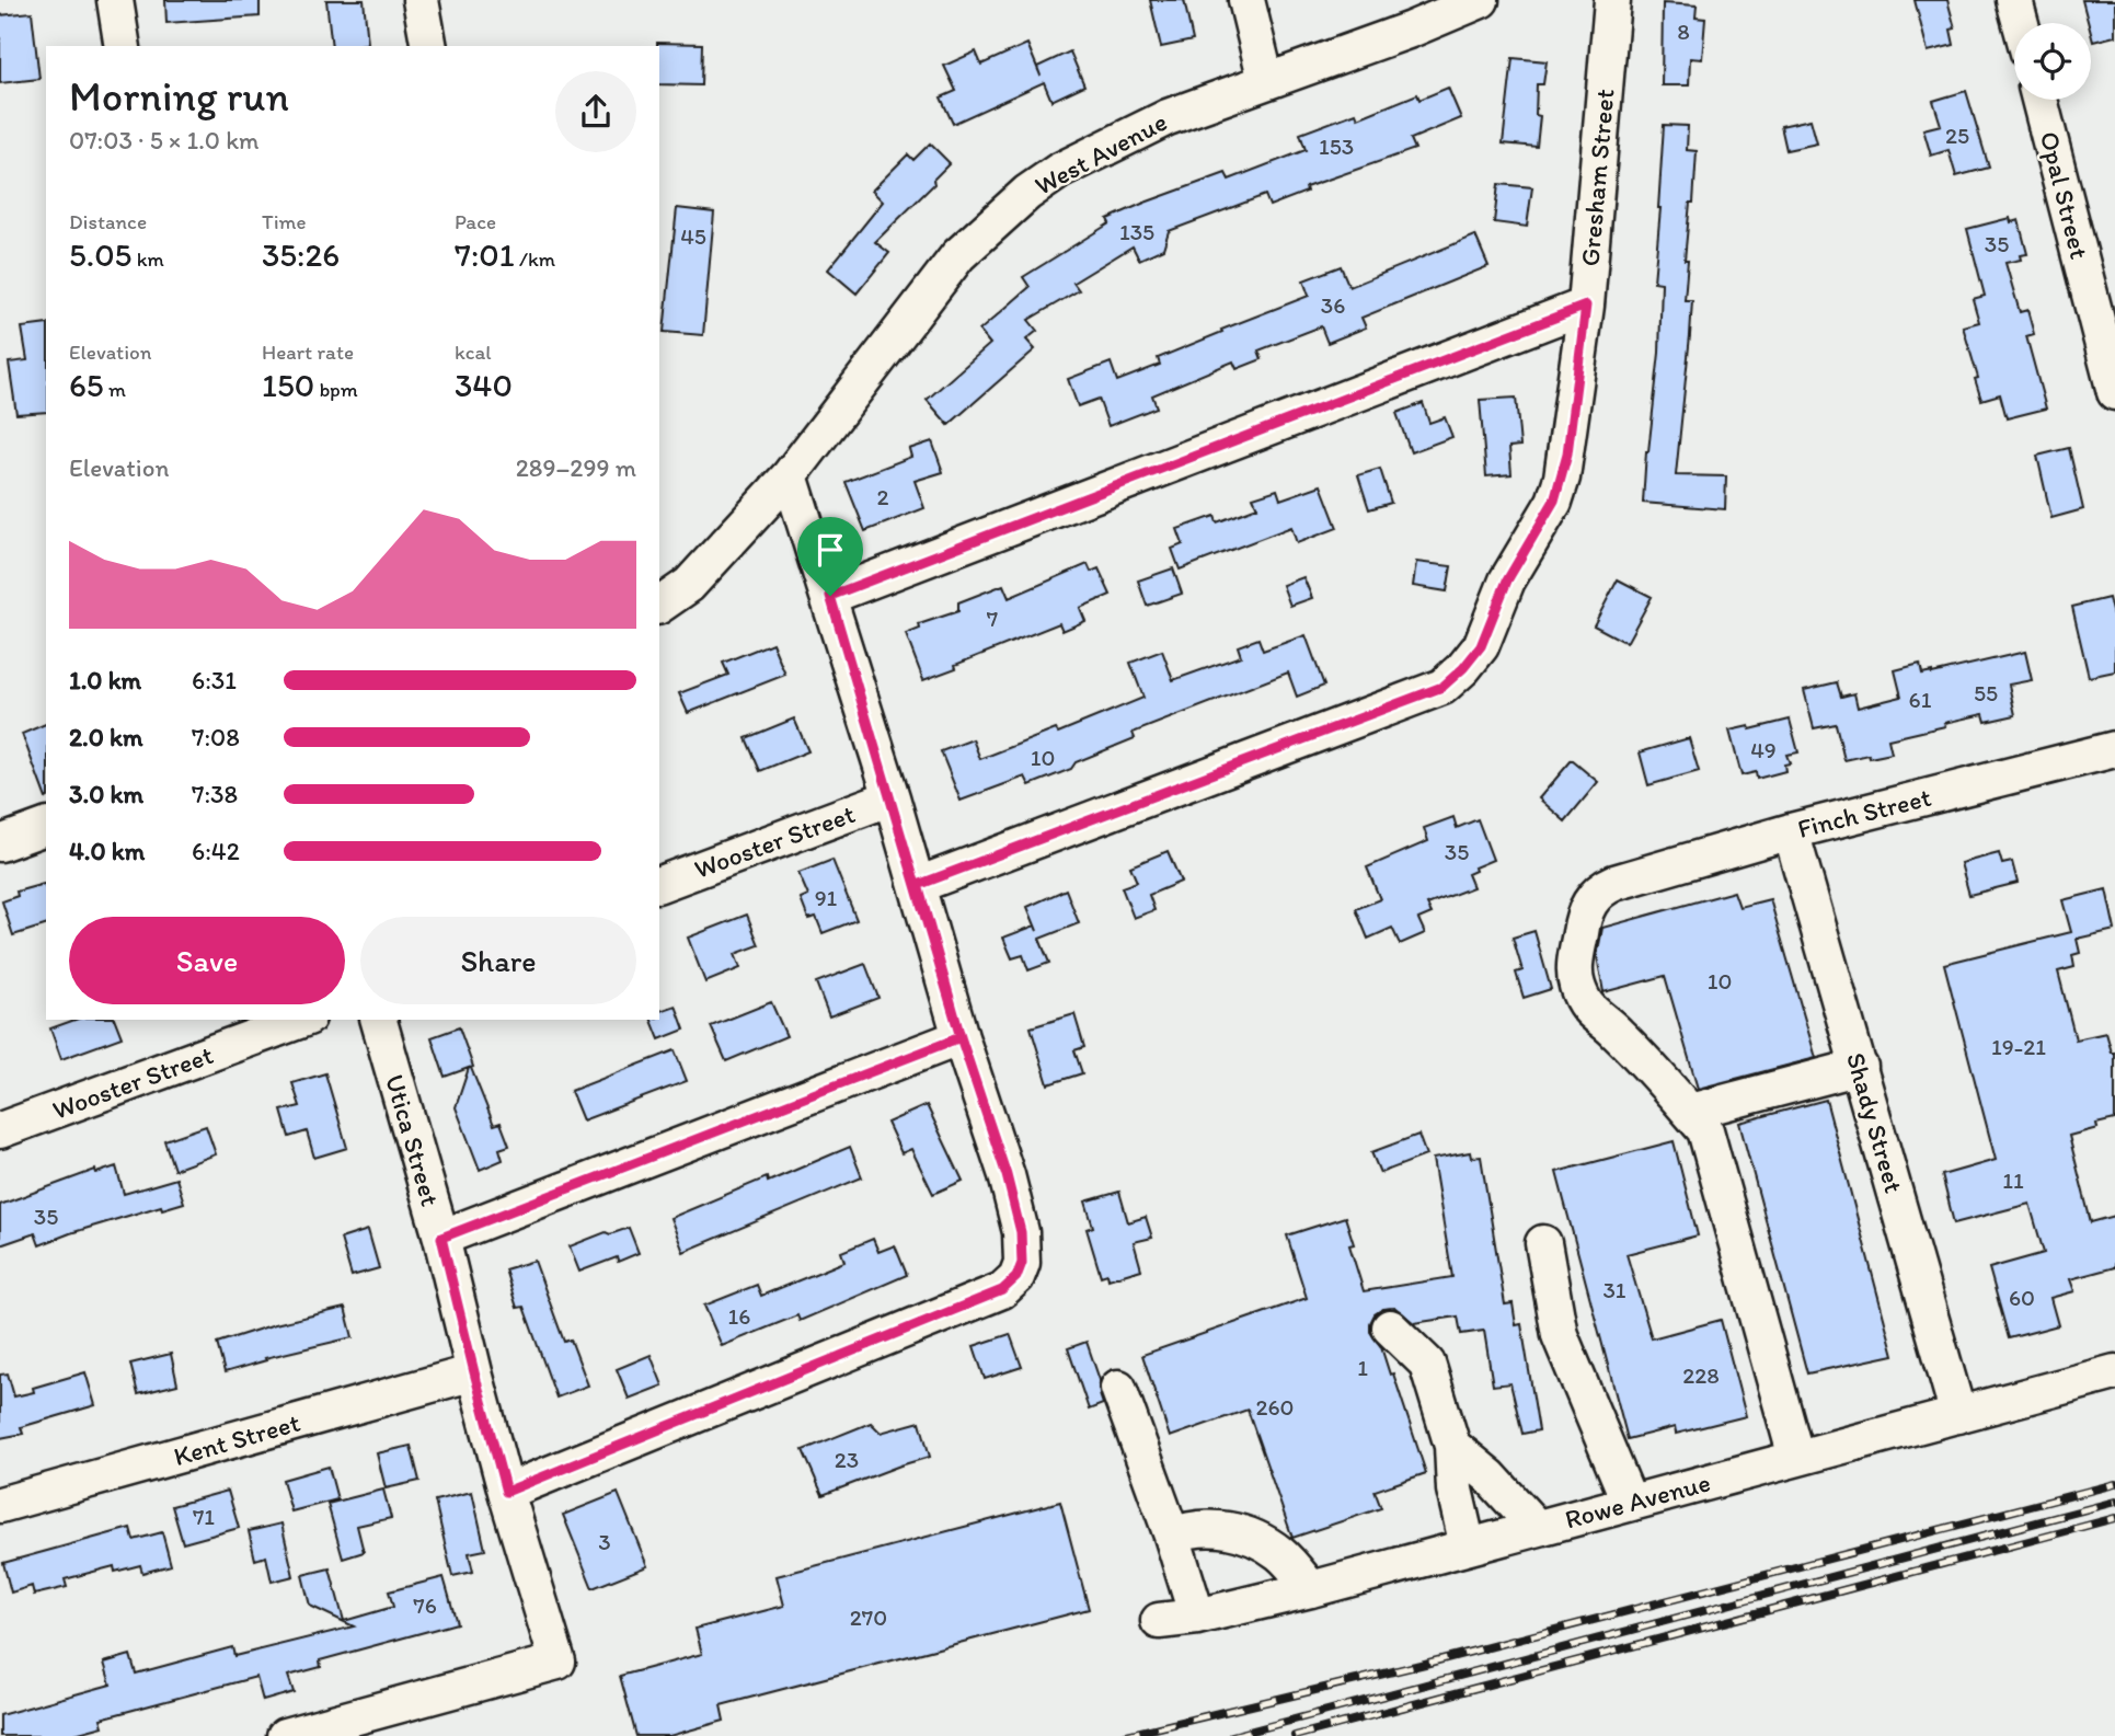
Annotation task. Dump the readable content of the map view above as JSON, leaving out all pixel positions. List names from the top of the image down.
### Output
{
  "streets": {
    "street": [
      "West Avenue",
      "Gresham Street",
      "Opal Street",
      "Finch Street",
      "Wooster Street",
      "Shady Street",
      "Utica Street",
      "Kent Street",
      "Rowe Avenue"
    ]
  },
  "crossings": [
    ["Finch Street", "Shady Street"],
    ["Shady Street", "Rowe Avenue"],
    ["Utica Street", "Kent Street"]
  ],
  "house_numbers": [
    "8",
    "25",
    "153",
    "135",
    "45",
    "35",
    "36",
    "2",
    "7",
    "55",
    "61",
    "49",
    "10",
    "35",
    "91",
    "10",
    "19-21",
    "11",
    "35",
    "31",
    "60",
    "16",
    "1",
    "228",
    "260",
    "23",
    "71",
    "3",
    "76",
    "270"
  ],
  "page": {
    "heading": ["Morning run", "07:03 · 5 × 1.0 km"],
    "stats": [
      ["Distance", "5.05 km"],
      ["Time", "35:26"],
      ["Pace", "7:01 /km"],
      ["Elevation", "65 m"],
      ["Heart rate", "150 bpm"],
      ["kcal", "340"]
    ],
    "chart": ["Elevation", "289–299 m"],
    "list": [
      {
        "name": "1.0 km",
        "note": "6:31"
      },
      {
        "name": "2.0 km",
        "note": "7:08"
      },
      {
        "name": "3.0 km",
        "note": "7:38"
      },
      {
        "name": "4.0 km",
        "note": "6:42"
      }
    ],
    "buttons": ["Save", "Share"]
  }
}
